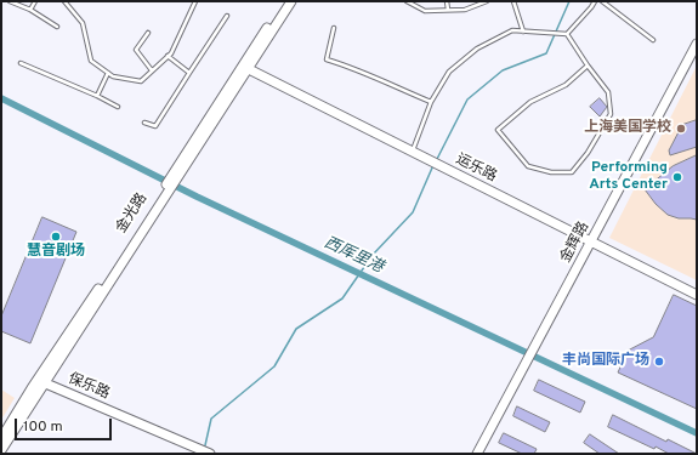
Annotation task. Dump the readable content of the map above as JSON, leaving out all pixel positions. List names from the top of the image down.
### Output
{
  "streets": {
    "street": [
      "运乐路",
      "金光路",
      "金辉路",
      "保乐路"
    ]
  },
  "crossings": [
    ["运乐路", "金光路"],
    ["运乐路", "金辉路"],
    ["金光路", "保乐路"]
  ],
  "water": ["西厍里港"],
  "places": [
    "上海美国学校",
    "Performing Arts Center",
    "慧音剧场",
    "丰尚国际广场"
  ],
  "scale_bar": "100 m"
}
